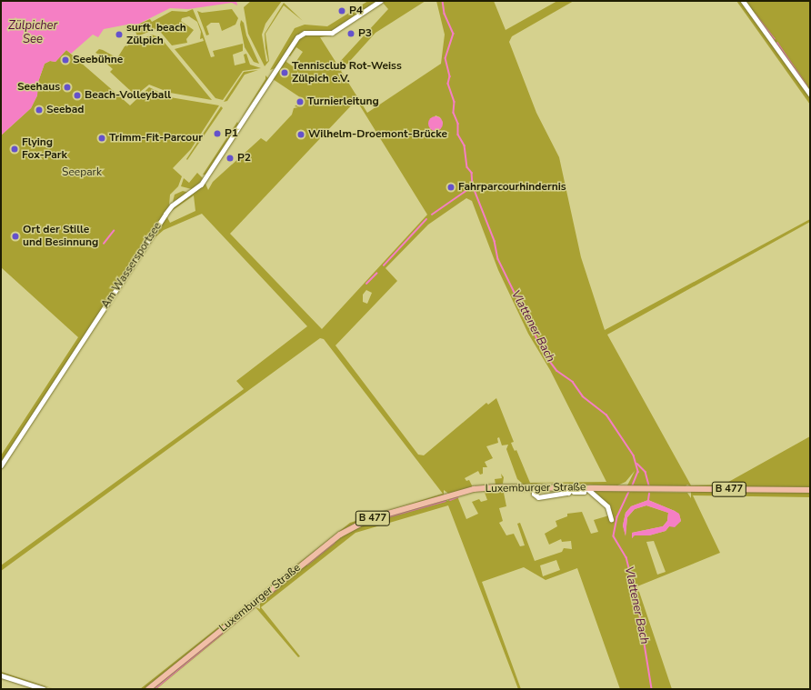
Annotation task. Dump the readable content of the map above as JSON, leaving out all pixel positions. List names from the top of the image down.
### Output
{
  "streets": {
    "main road": ["Luxemburger Straße", "B 477"],
    "street": ["Am Wassersportsee"]
  },
  "water": ["Zülpicher See", "Vlattener Bach"],
  "parks": ["Seepark"],
  "places": [
    "P4",
    "P3",
    "surft. beach Zülpich",
    "Seebühne",
    "Tennisclub Rot-Weiss Zülpich e.V.",
    "Seehaus",
    "Beach-Volleyball",
    "Turnierleitung",
    "Seebad",
    "P1",
    "Wilhelm-Droemont-Brücke",
    "Trimm-Fit-Parcour",
    "Flying Fox-Park",
    "P2",
    "Fahrparcourhindernis",
    "Ort der Stille und Besinnung"
  ]
}
